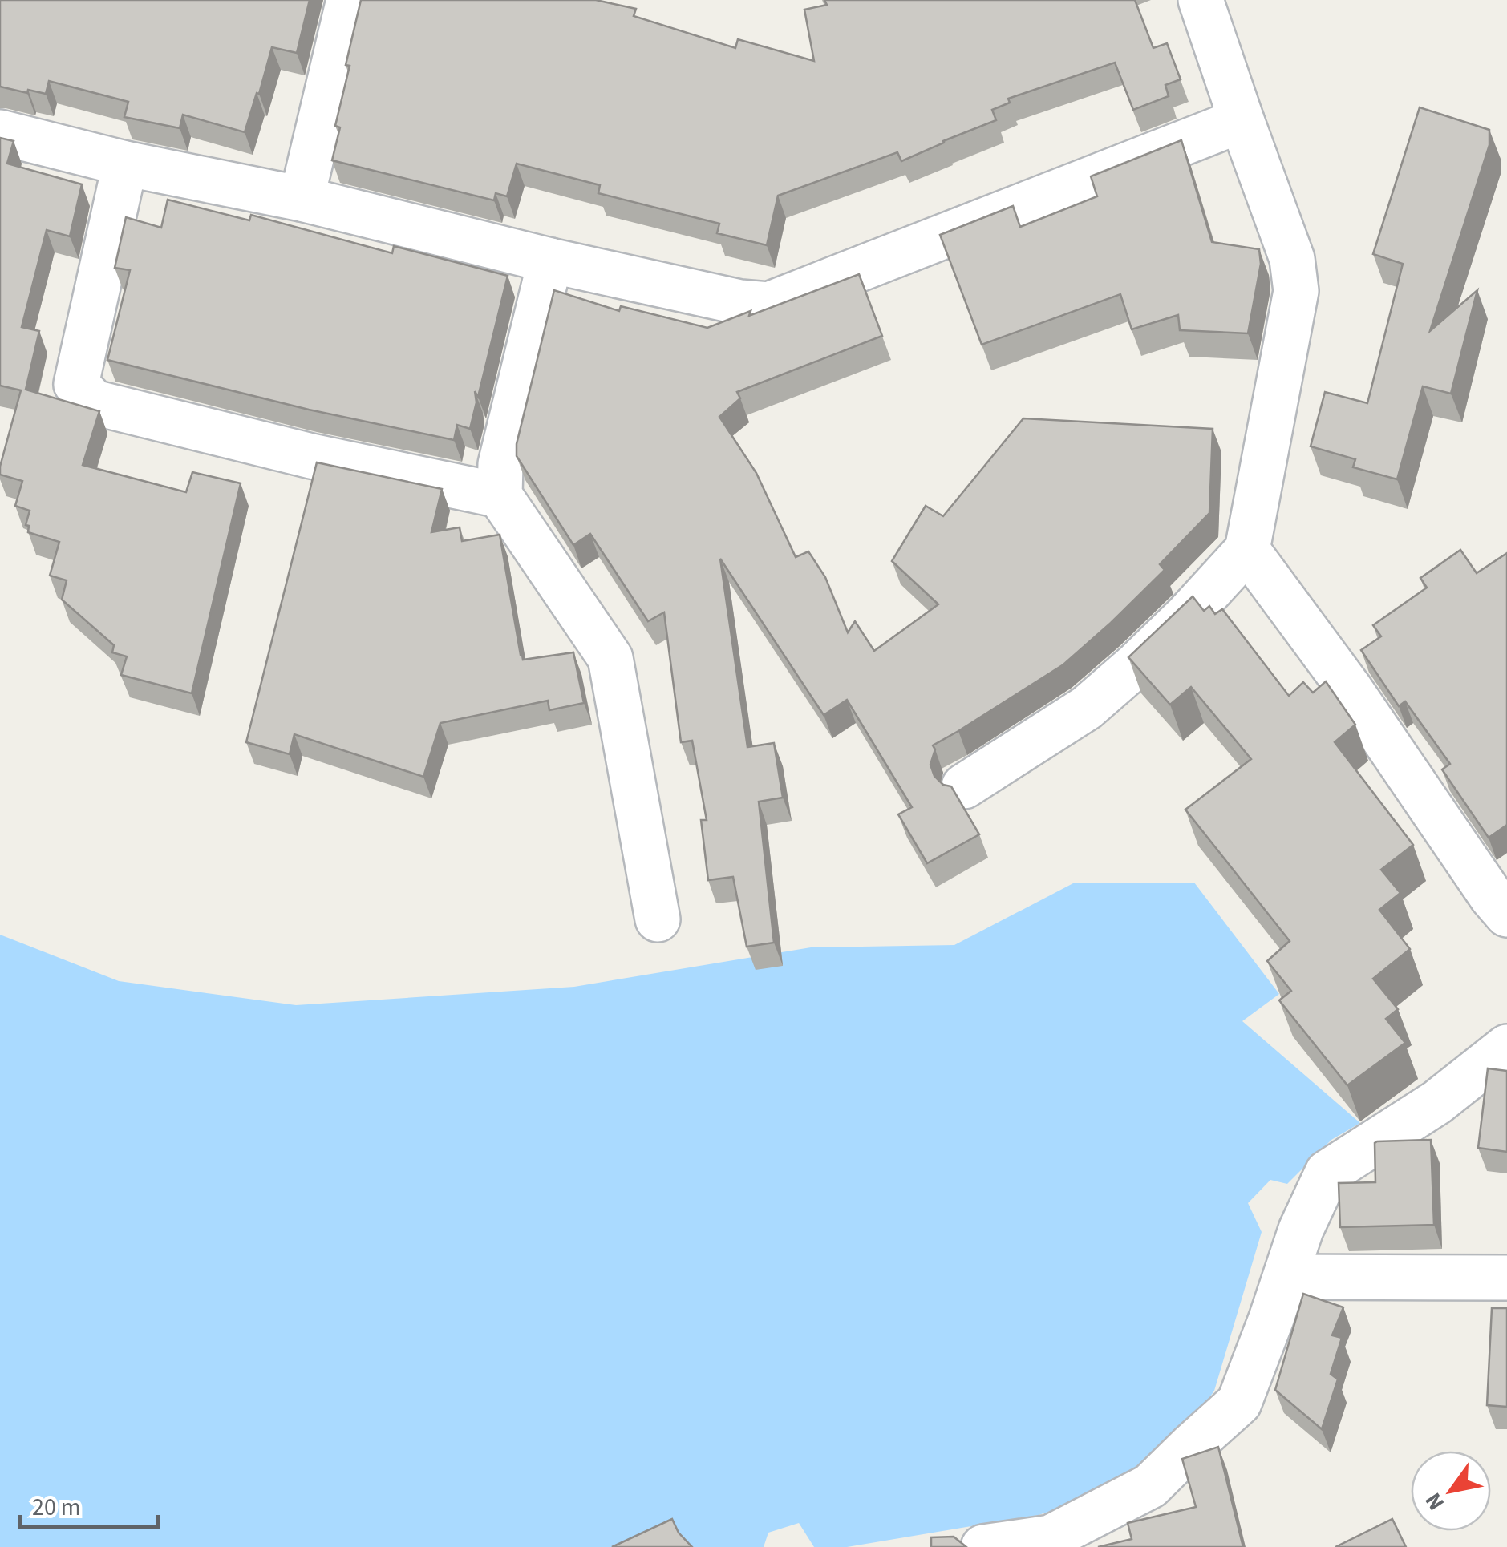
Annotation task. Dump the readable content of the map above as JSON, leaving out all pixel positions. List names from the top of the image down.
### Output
{
  "scale_bar": "20 m",
  "north": "bottom left"
}
